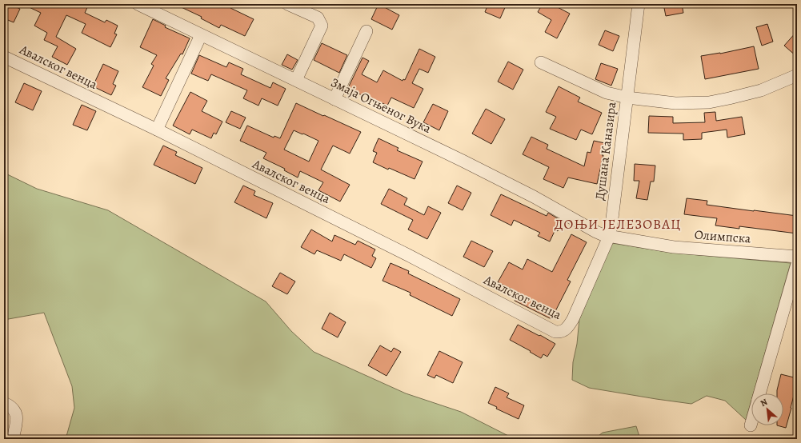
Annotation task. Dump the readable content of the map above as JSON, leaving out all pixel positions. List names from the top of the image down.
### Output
{
  "streets": {
    "street": [
      "Авалског венца",
      "Змаја Огњеног Вука",
      "Душана Каназира",
      "Олимпска"
    ]
  },
  "crossings": [
    ["Авалског венца", "Душана Каназира"],
    ["Змаја Огњеног Вука", "Душана Каназира"],
    ["Змаја Огњеног Вука", "Олимпска"],
    ["Душана Каназира", "Олимпска"]
  ],
  "districts": ["ДОЊИ ЈЕЛЕЗОВАЦ"],
  "north": "top left"
}
